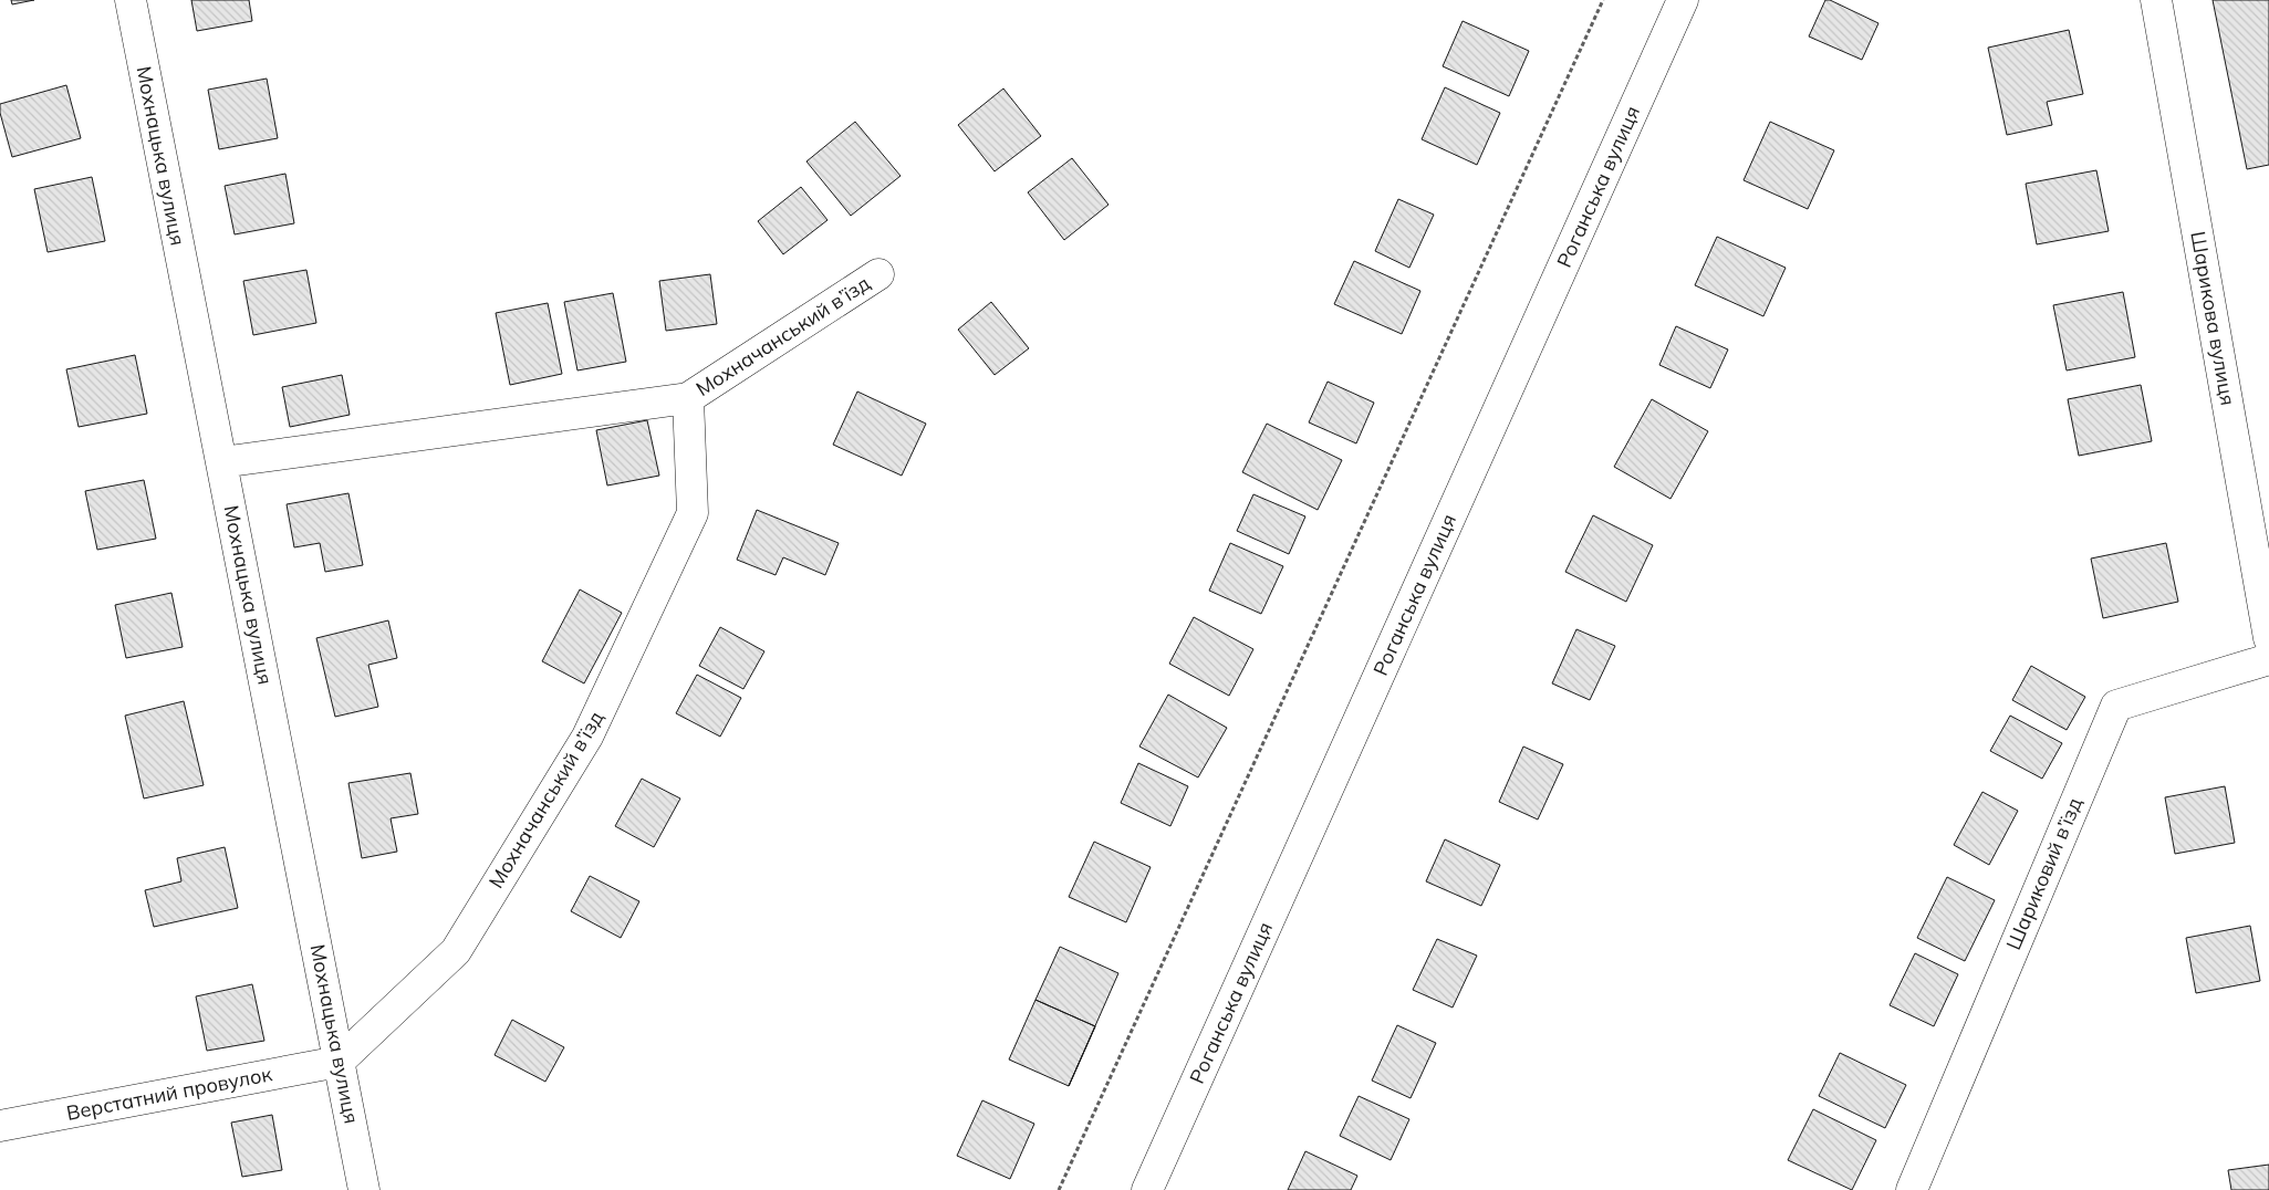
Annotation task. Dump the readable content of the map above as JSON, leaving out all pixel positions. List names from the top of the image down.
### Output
{
  "streets": {
    "street": [
      "Мохнацька вулиця",
      "Роганська вулиця",
      "Шарикова вулиця",
      "Мохначанський в’їзд",
      "Шариковий в’їзд",
      "Верстатний провулок"
    ]
  },
  "crossings": [
    ["Мохнацька вулиця", "Мохначанський в’їзд"],
    ["Мохнацька вулиця", "Верстатний провулок"],
    ["Мохначанський в’їзд", "Верстатний провулок"]
  ]
}
